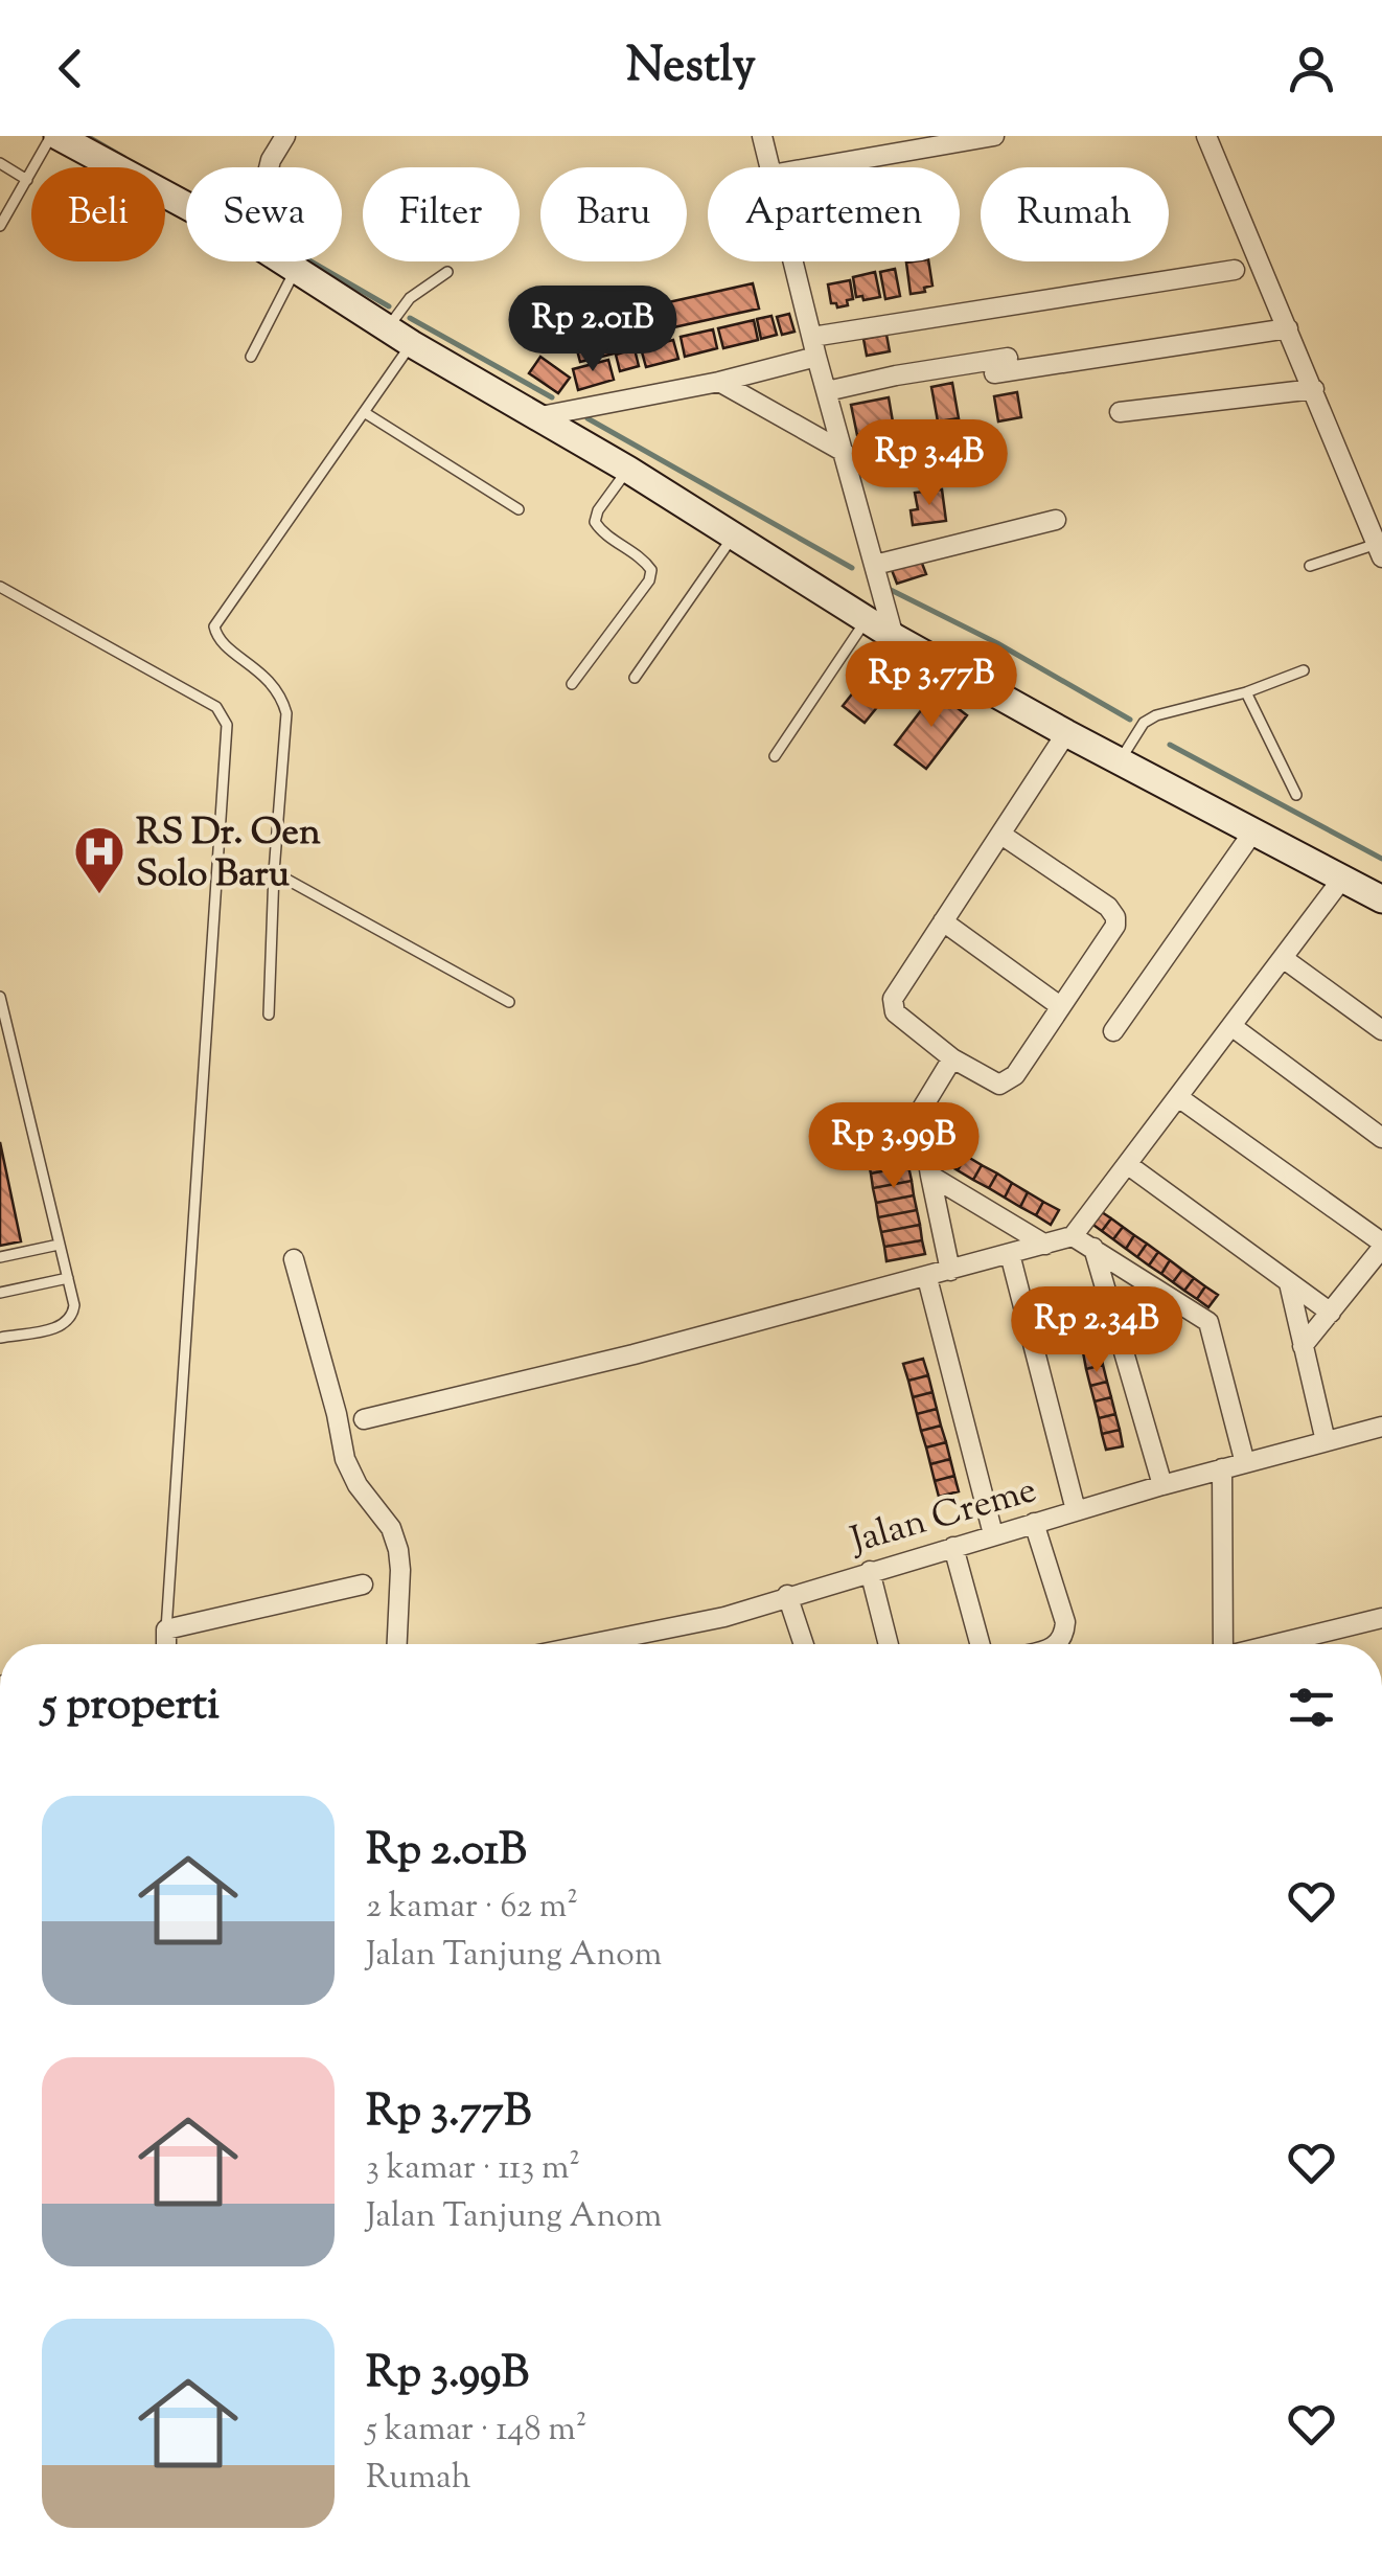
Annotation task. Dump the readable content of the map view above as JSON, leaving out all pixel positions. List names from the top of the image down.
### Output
{
  "streets": {
    "street": ["Jalan Creme"]
  },
  "places": {
    "hospital": ["RS Dr. Oen Solo Baru"]
  },
  "page": {
    "header": "Nestly",
    "chip": [
      "Beli",
      "Sewa",
      "Filter",
      "Baru",
      "Apartemen",
      "Rumah"
    ],
    "price": [
      "Rp 2.01B",
      "Rp 3.4B",
      "Rp 3.77B",
      "Rp 3.99B",
      "Rp 2.34B"
    ],
    "heading": "5 properti",
    "list": [
      {
        "name": "Rp 2.01B",
        "note": "2 kamar · 62 m² · Jalan Tanjung Anom"
      },
      {
        "name": "Rp 3.77B",
        "note": "3 kamar · 113 m² · Jalan Tanjung Anom"
      },
      {
        "name": "Rp 3.99B",
        "note": "5 kamar · 148 m² · Rumah"
      }
    ]
  }
}
